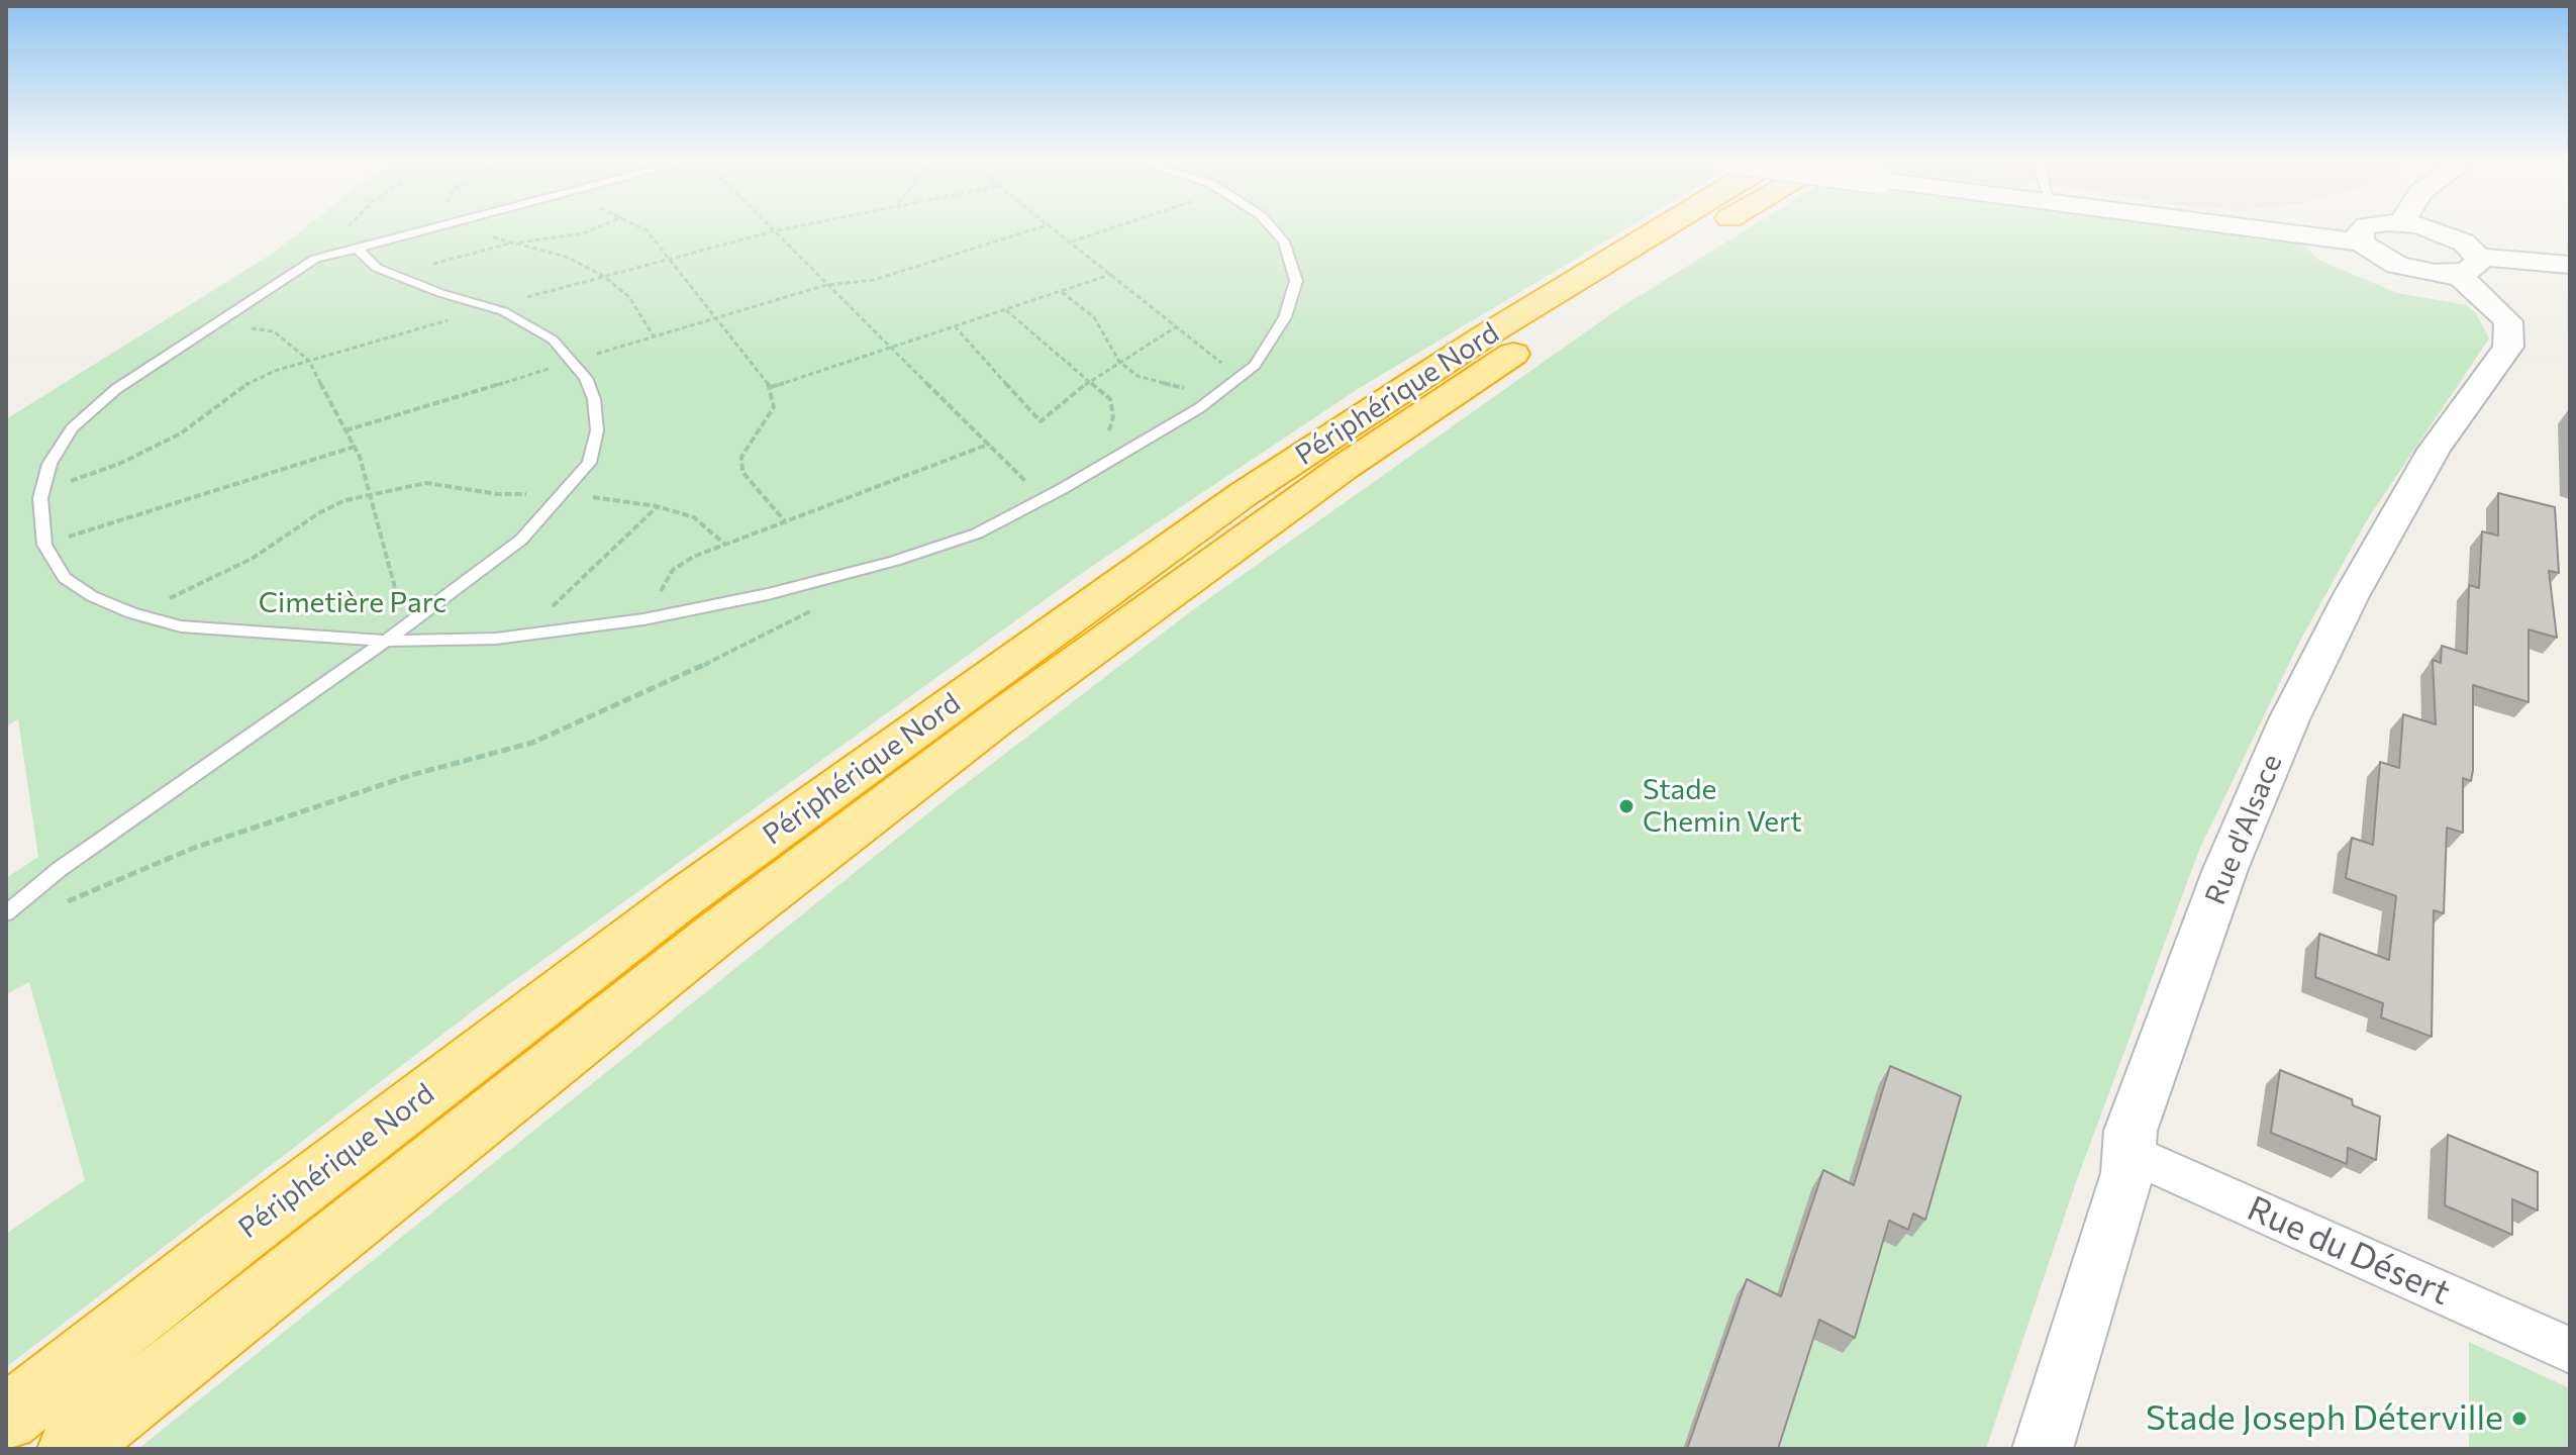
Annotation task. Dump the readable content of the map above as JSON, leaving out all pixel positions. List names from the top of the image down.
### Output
{
  "streets": {
    "highway": ["Périphérique Nord"],
    "street": ["Rue d'Alsace", "Rue du Désert"]
  },
  "crossings": [
    ["Rue d'Alsace", "Rue du Désert"]
  ],
  "parks": ["Cimetière Parc"],
  "places": ["Stade Chemin Vert", "Stade Joseph Déterville"]
}
